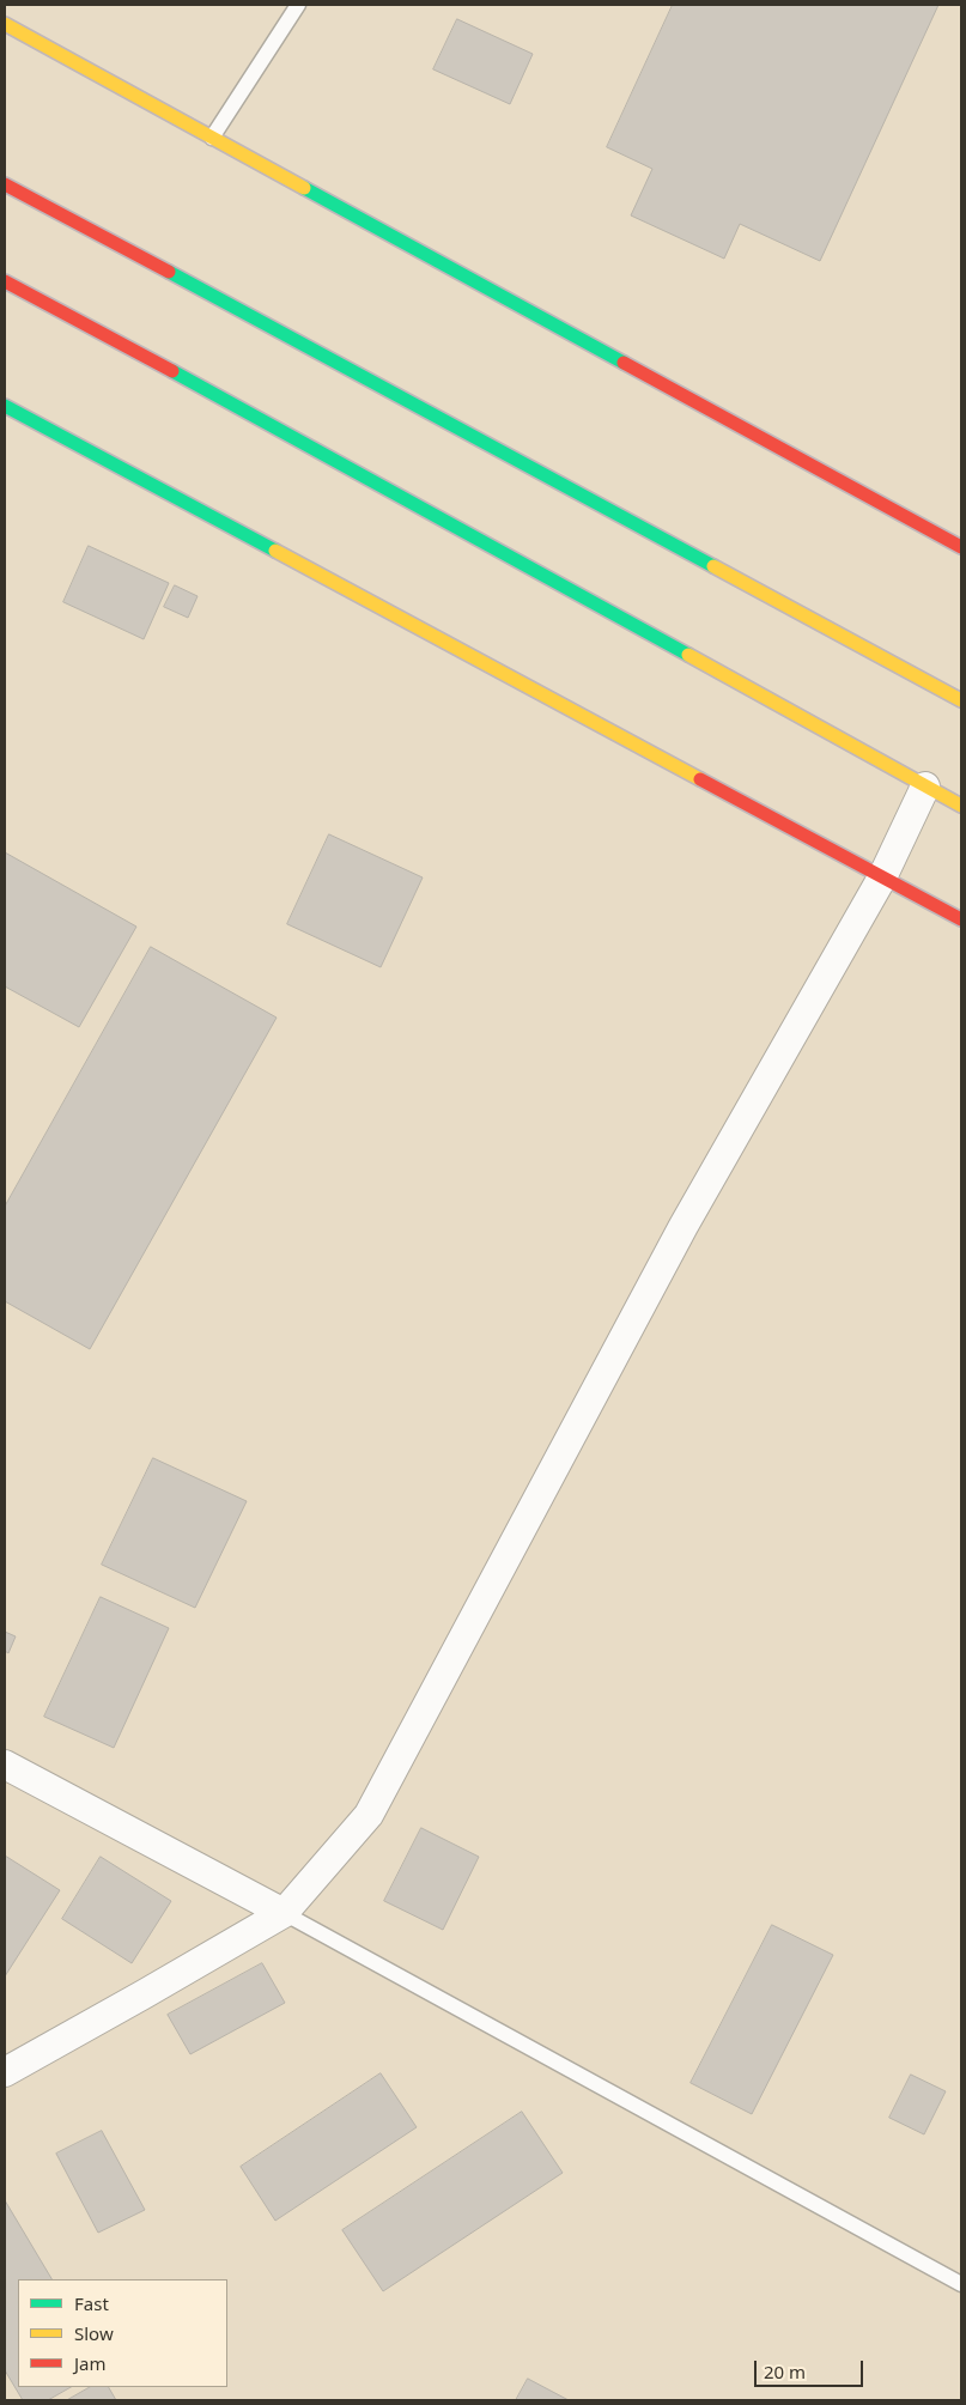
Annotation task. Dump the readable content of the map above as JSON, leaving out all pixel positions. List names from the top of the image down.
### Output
{
  "legend": ["Fast", "Slow", "Jam"],
  "scale_bar": "20 m"
}
